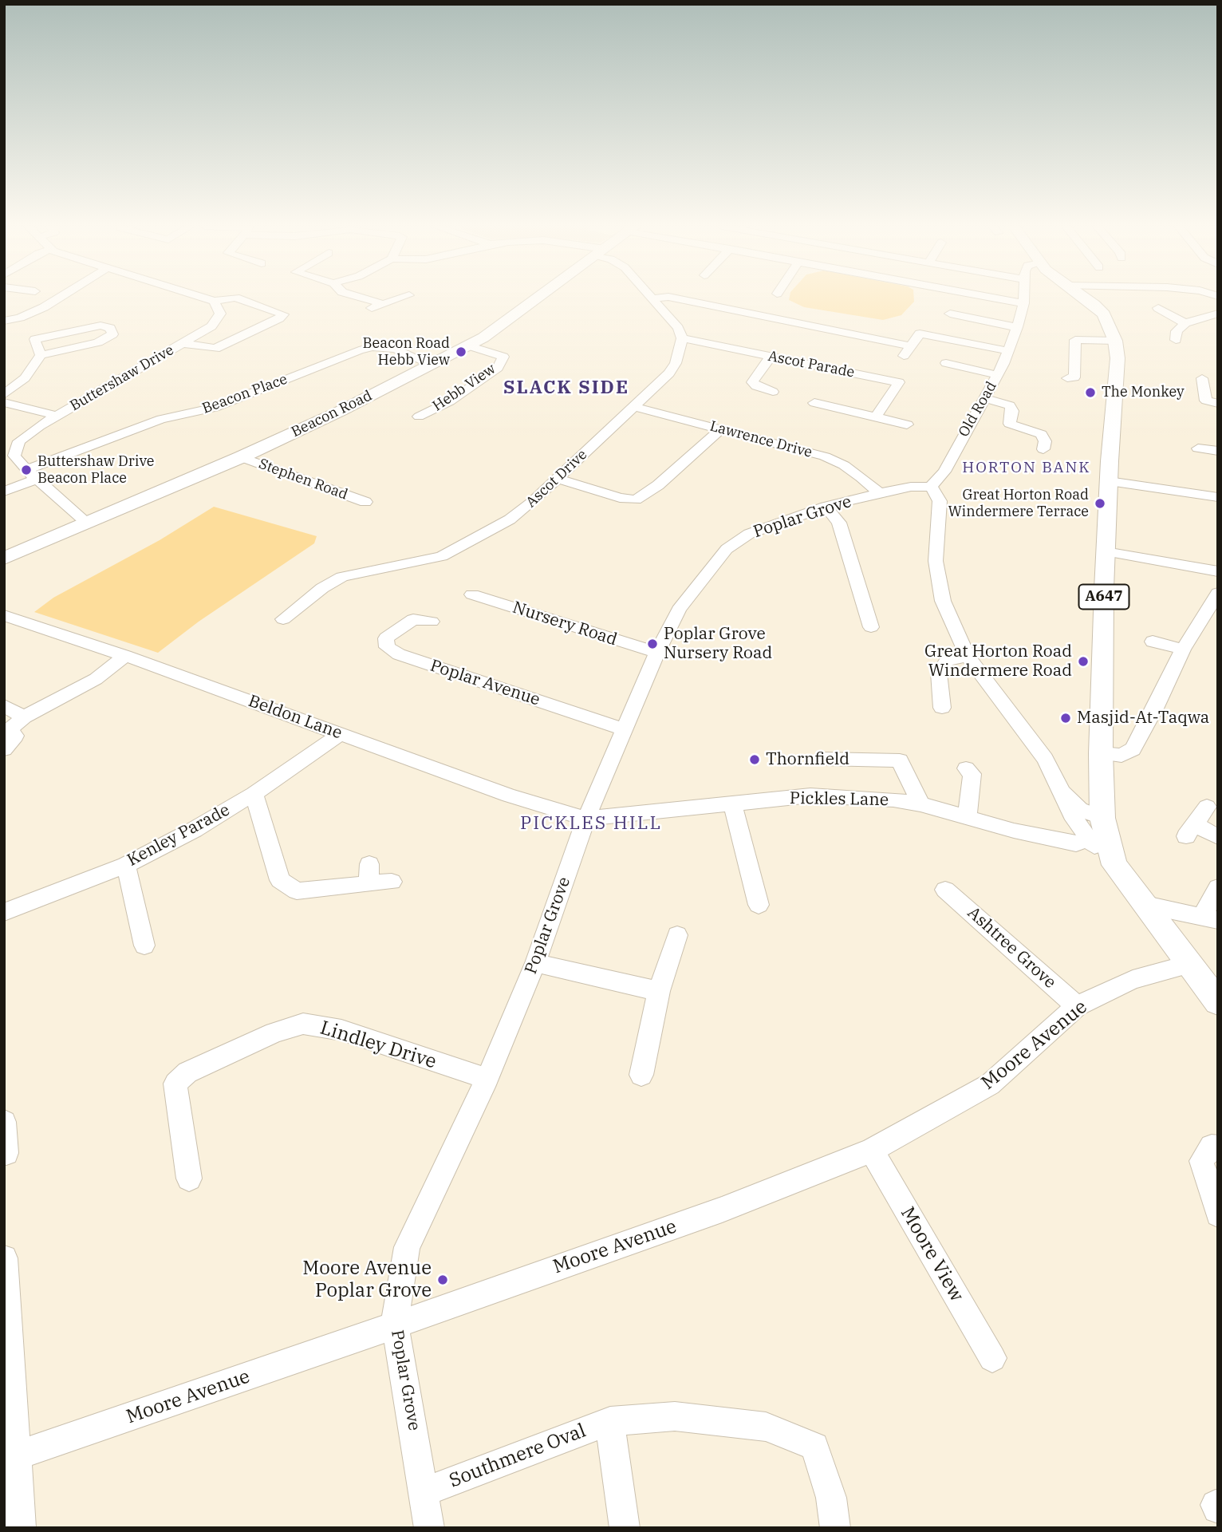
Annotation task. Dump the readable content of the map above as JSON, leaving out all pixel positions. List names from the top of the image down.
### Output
{
  "streets": {
    "main road": ["Beacon Road", "A647"],
    "street": [
      "Ascot Parade",
      "Buttershaw Drive",
      "Hebb View",
      "Beacon Place",
      "Old Road",
      "Lawrence Drive",
      "Ascot Drive",
      "Stephen Road",
      "Poplar Grove",
      "Nursery Road",
      "Poplar Avenue",
      "Beldon Lane",
      "Pickles Lane",
      "Kenley Parade",
      "Ashtree Grove",
      "Lindley Drive",
      "Moore Avenue",
      "Moore View",
      "Southmere Oval"
    ]
  },
  "crossings": [
    ["Ascot Parade", "Ascot Drive"],
    ["Buttershaw Drive", "Beacon Place"],
    ["Buttershaw Drive", "Beacon Road"],
    ["Hebb View", "Beacon Road"],
    ["Beacon Place", "Beacon Road"],
    ["Old Road", "Poplar Grove"],
    ["Beacon Road", "Stephen Road"],
    ["Lawrence Drive", "Ascot Drive"],
    ["Lawrence Drive", "Poplar Grove"],
    ["Poplar Grove", "Nursery Road"],
    ["Poplar Grove", "Poplar Avenue"],
    ["Poplar Grove", "Beldon Lane"],
    ["Poplar Grove", "Pickles Lane"],
    ["Poplar Grove", "Lindley Drive"],
    ["Poplar Grove", "Moore Avenue"],
    ["Poplar Grove", "Southmere Oval"],
    ["A647", "Moore Avenue"],
    ["Beldon Lane", "Pickles Lane"],
    ["Beldon Lane", "Kenley Parade"],
    ["Ashtree Grove", "Moore Avenue"],
    ["Moore Avenue", "Moore View"]
  ],
  "districts": ["SLACK SIDE", "HORTON BANK", "PICKLES HILL"],
  "places": [
    "Beacon Road Hebb View",
    "The Monkey",
    "Buttershaw Drive Beacon Place",
    "Great Horton Road Windermere Terrace",
    "Poplar Grove Nursery Road",
    "Great Horton Road Windermere Road",
    "Masjid-At-Taqwa",
    "Thornfield",
    "Moore Avenue Poplar Grove"
  ]
}
